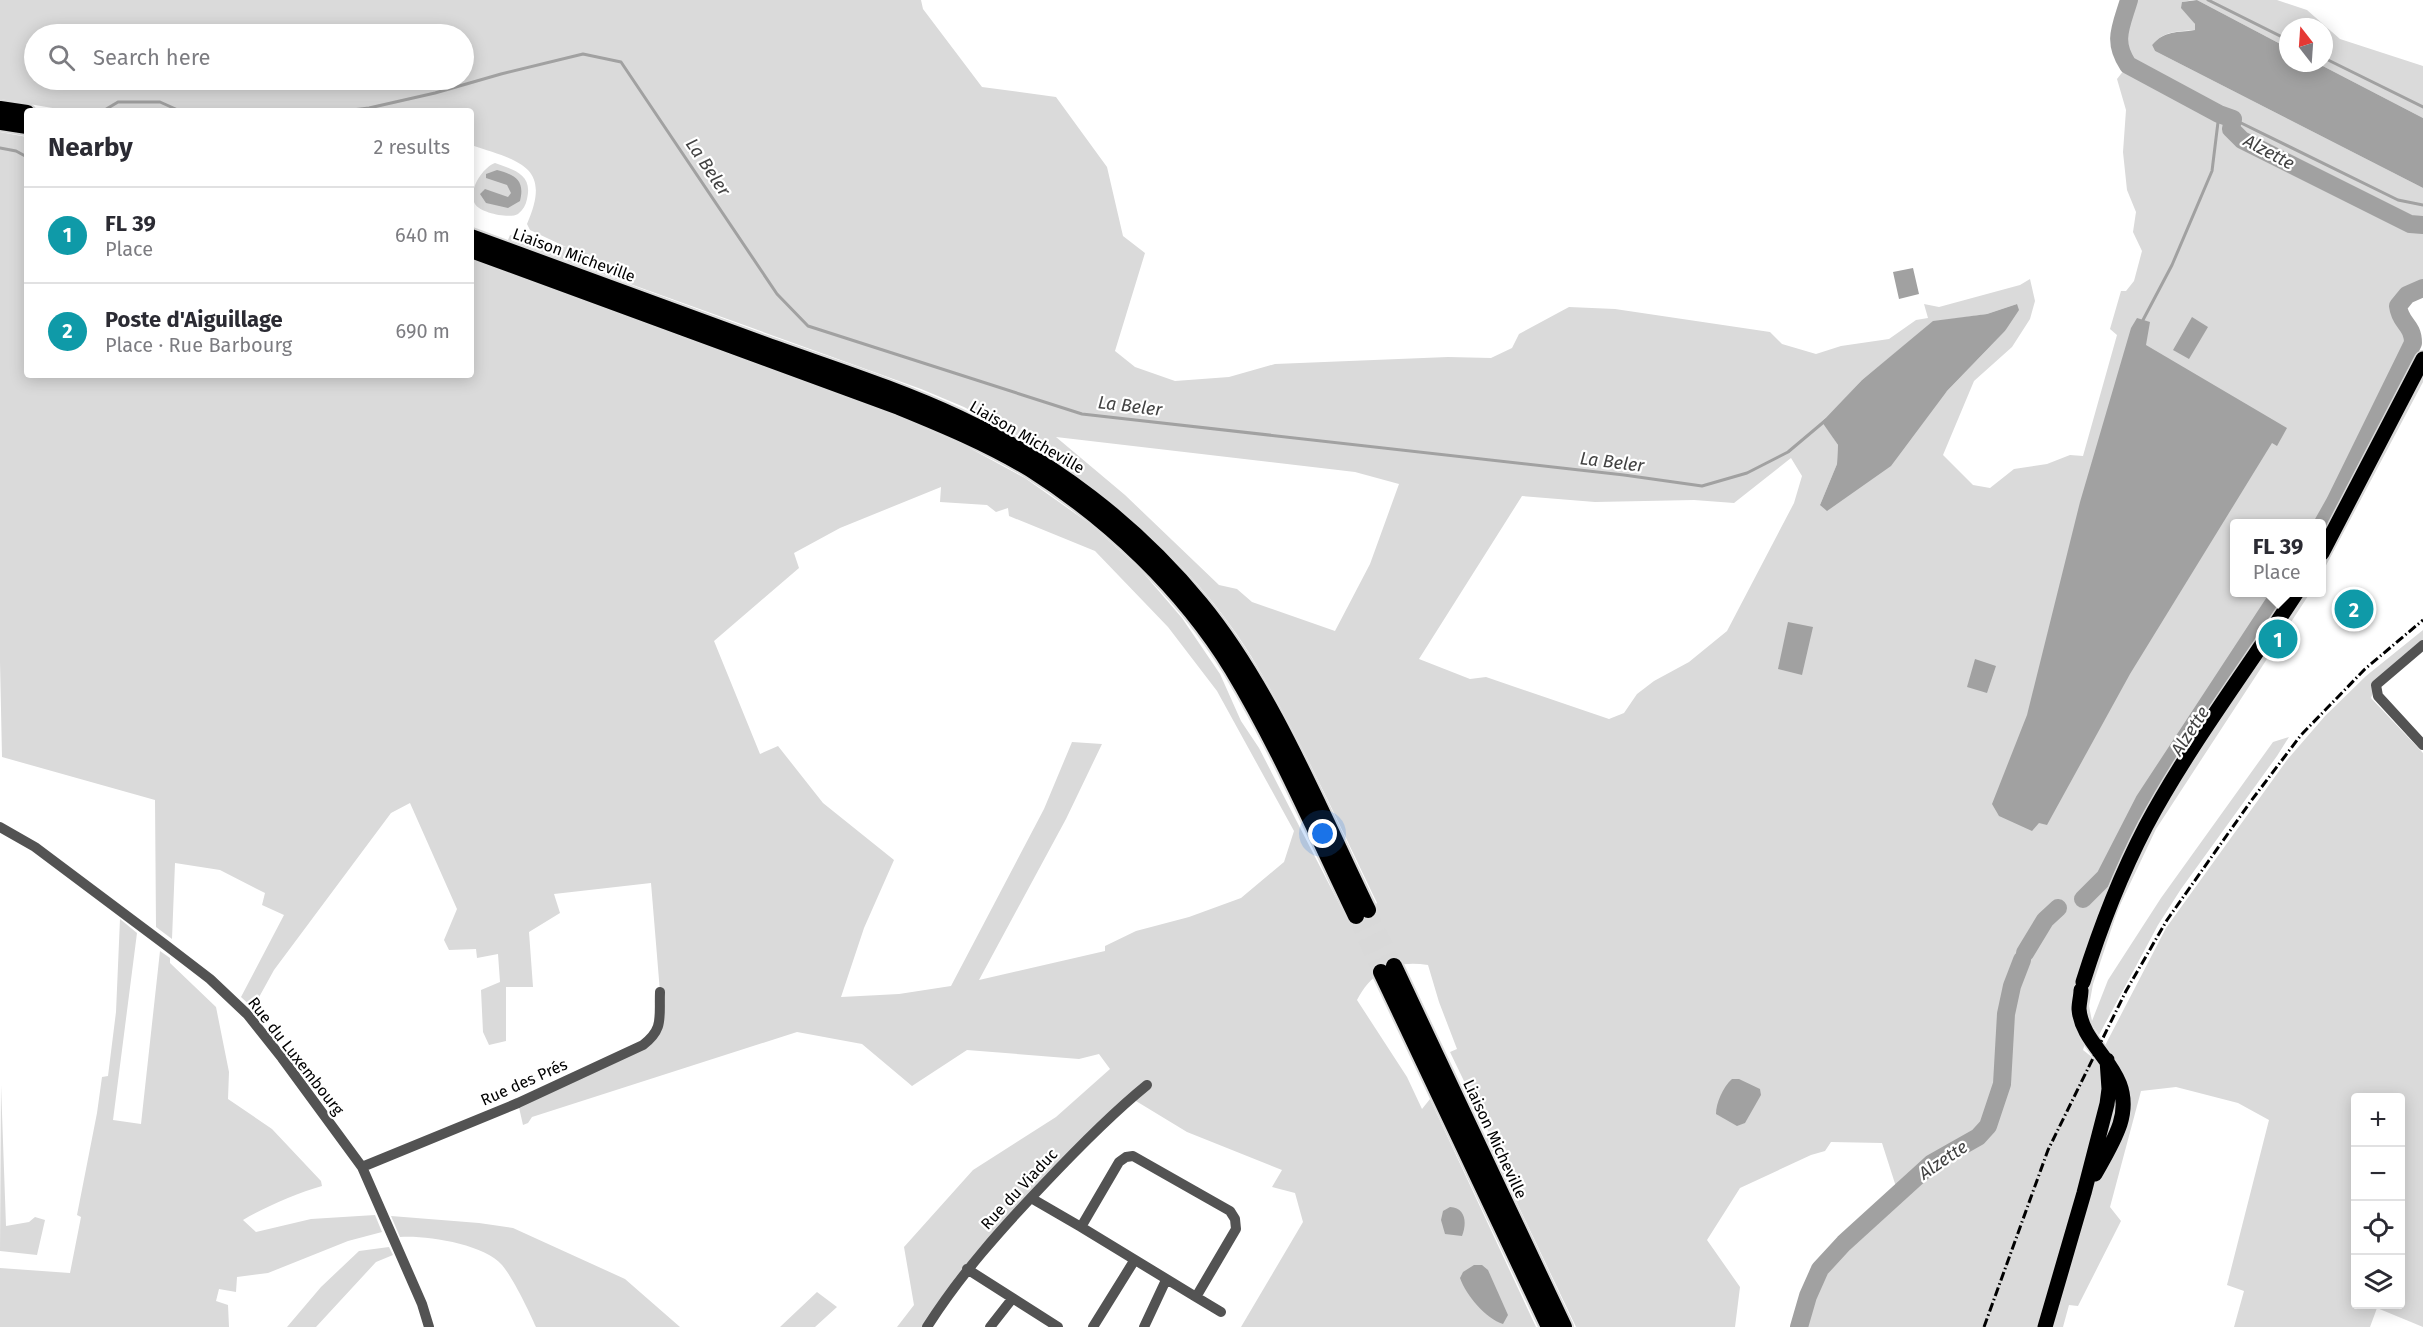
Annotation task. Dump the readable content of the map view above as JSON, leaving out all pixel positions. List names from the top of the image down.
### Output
{
  "streets": {
    "highway": ["Liaison Micheville"],
    "street": ["Rue du Luxembourg", "Rue des Prés", "Rue du Viaduc"]
  },
  "crossings": [
    ["Rue du Luxembourg", "Rue des Prés"]
  ],
  "water": ["Alzette", "La Beler"],
  "north": "top",
  "page": {
    "search": "Search here",
    "heading": ["Nearby", "2 results"],
    "list": [
      {
        "mark": "1",
        "name": "FL 39",
        "note": "Place",
        "value": "640 m"
      },
      {
        "mark": "2",
        "name": "Poste d'Aiguillage",
        "note": "Place · Rue Barbourg",
        "value": "690 m"
      }
    ],
    "popup": ["FL 39", "Place"],
    "pins": ["2", "1"],
    "map_buttons": ["+", "−"]
  }
}
